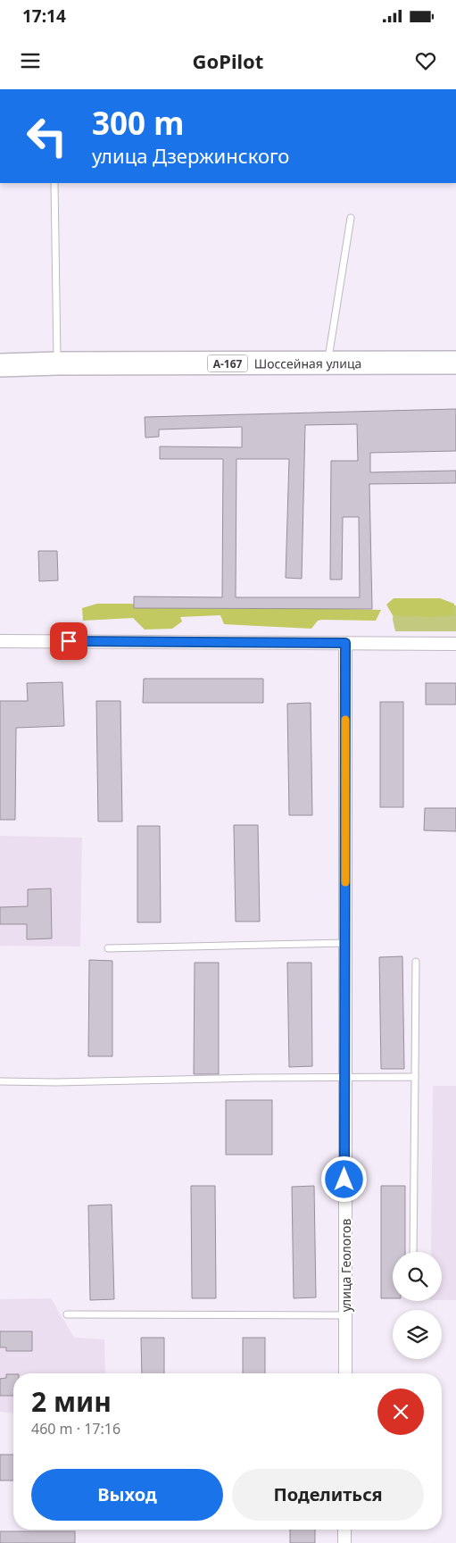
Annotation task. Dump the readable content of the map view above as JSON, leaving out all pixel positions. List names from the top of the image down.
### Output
{
  "streets": {
    "highway": ["А-167", "Шоссейная улица"],
    "street": ["улица Геологов"]
  },
  "page": {
    "status": "17:14",
    "header": "GoPilot",
    "turn": ["300 m", "улица Дзержинского"],
    "heading": ["2 мин", "460 m · 17:16"],
    "buttons": ["Выход", "Поделиться"]
  }
}
